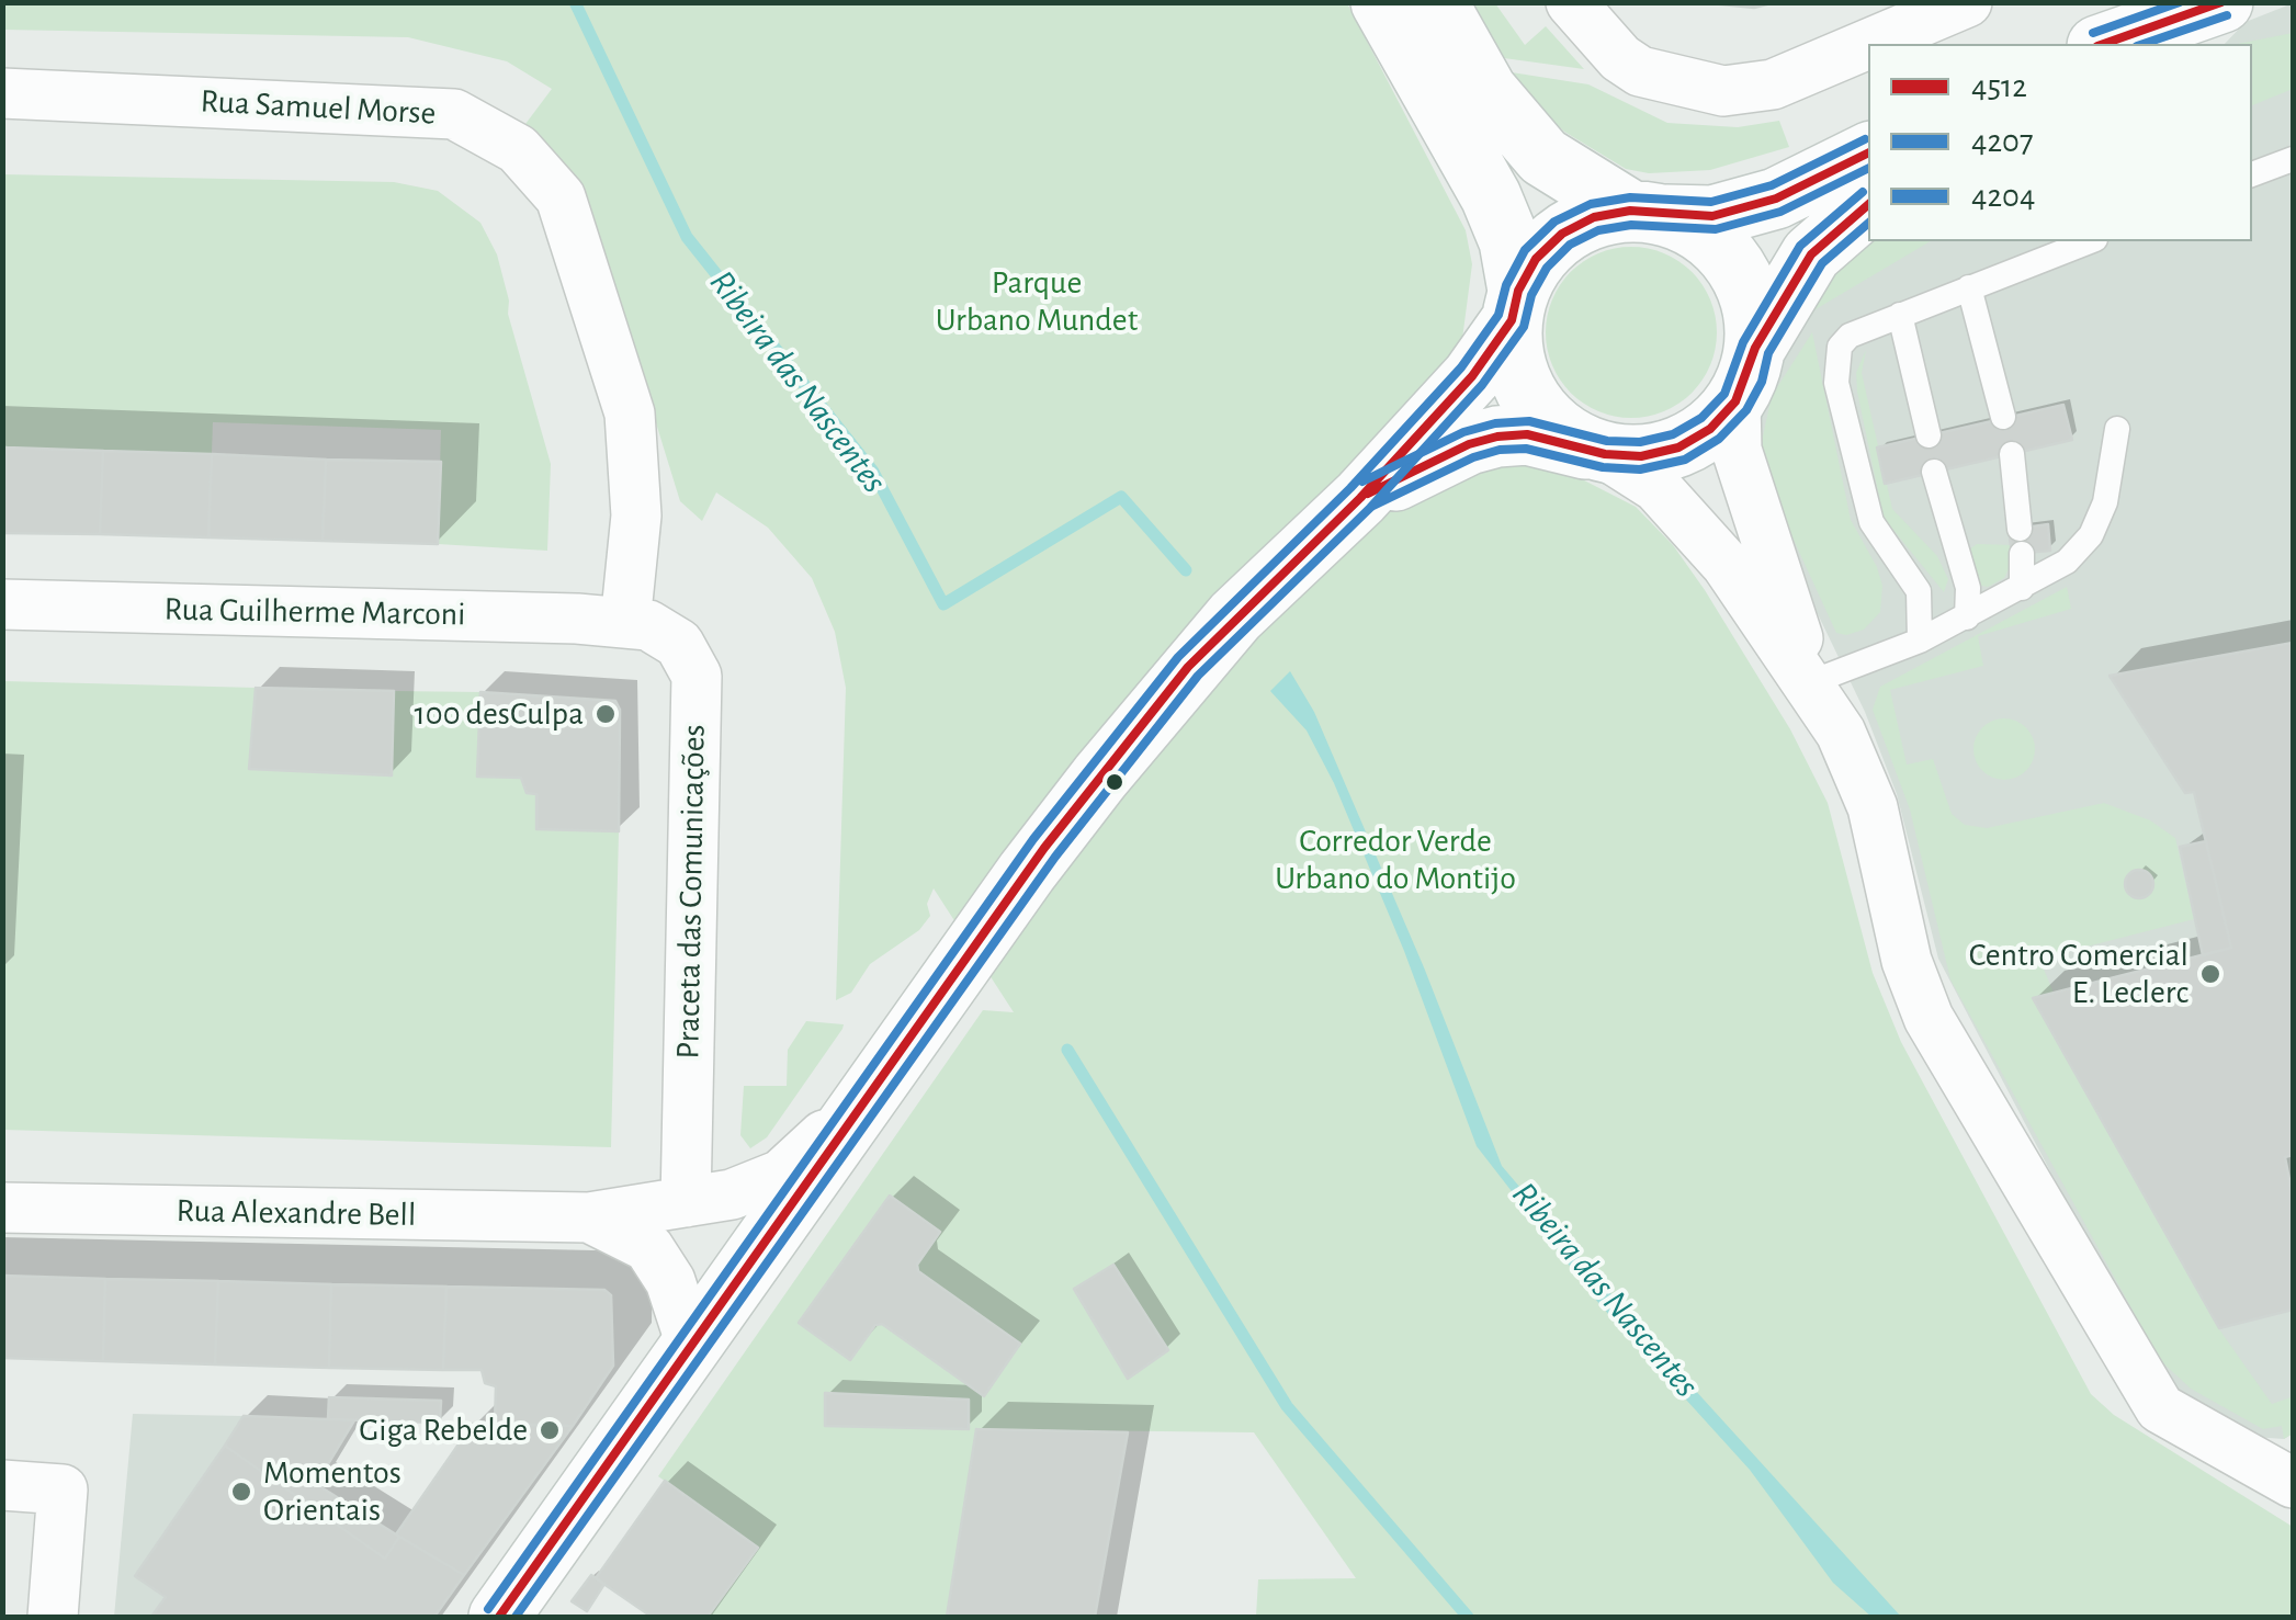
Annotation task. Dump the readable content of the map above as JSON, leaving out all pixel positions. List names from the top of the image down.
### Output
{
  "streets": {
    "street": [
      "Rua Samuel Morse",
      "Rua Guilherme Marconi",
      "Praceta das Comunicações",
      "Rua Alexandre Bell"
    ]
  },
  "crossings": [
    ["Rua Samuel Morse", "Rua Guilherme Marconi"],
    ["Rua Samuel Morse", "Praceta das Comunicações"],
    ["Rua Guilherme Marconi", "Praceta das Comunicações"],
    ["Praceta das Comunicações", "Rua Alexandre Bell"]
  ],
  "water": ["Ribeira das Nascentes"],
  "parks": ["Parque Urbano Mundet", "Corredor Verde Urbano do Montijo"],
  "places": [
    "100 desCulpa",
    "Centro Comercial E. Leclerc",
    "Giga Rebelde",
    "Momentos Orientais"
  ],
  "lines": ["transit line 4512", "transit line 4204", "transit line 4207"],
  "legend": ["4512", "4207", "4204"]
}
